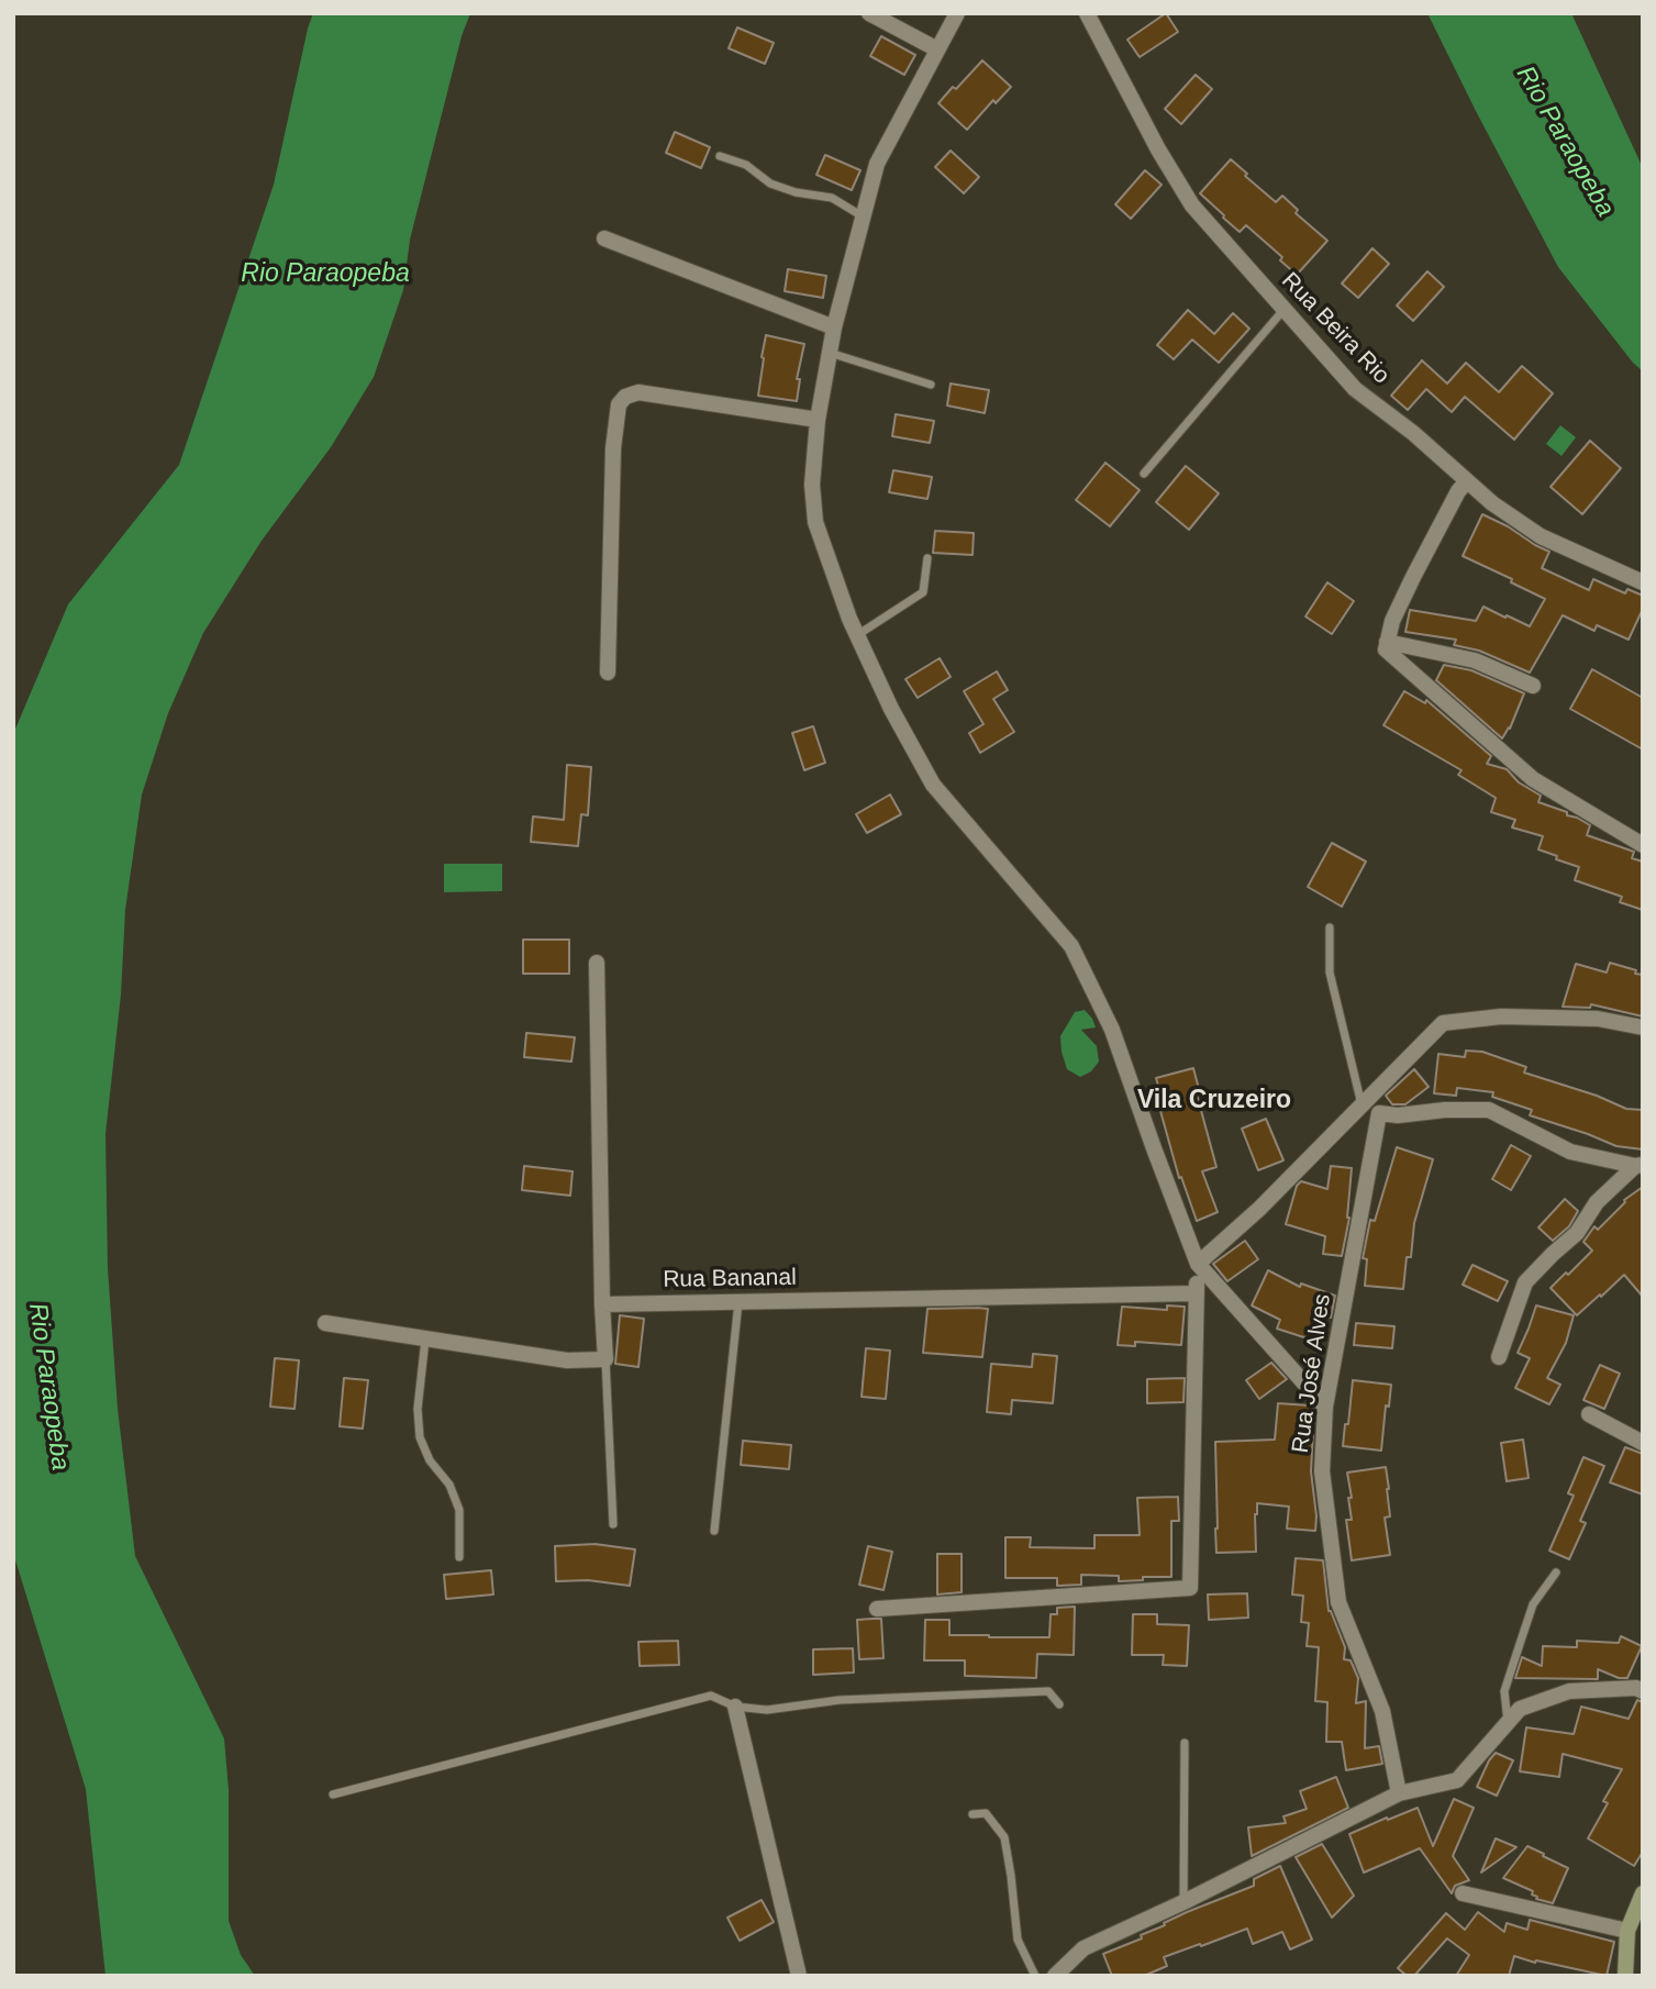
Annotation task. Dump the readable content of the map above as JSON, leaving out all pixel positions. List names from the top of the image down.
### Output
{
  "streets": {
    "street": ["Rua Beira Rio", "Rua Bananal", "Rua José Alves"]
  },
  "districts": ["Vila Cruzeiro"],
  "water": ["Rio Paraopeba"]
}
